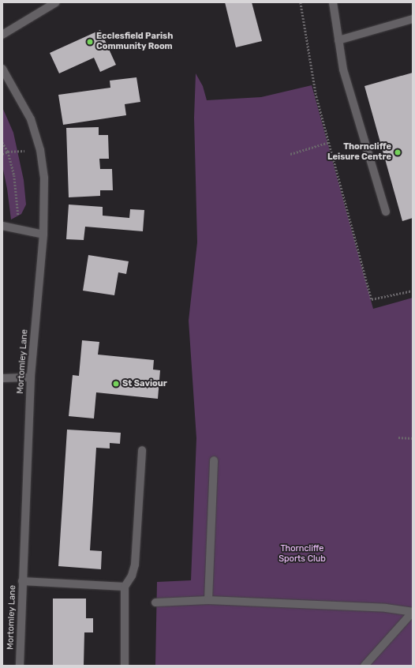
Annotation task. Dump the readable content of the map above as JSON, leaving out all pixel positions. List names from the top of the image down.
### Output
{
  "streets": {
    "street": ["Mortomley Lane"]
  },
  "parks": ["Thorncliffe Sports Club"],
  "places": ["Ecclesfield Parish Community Room", "Thorncliffe Leisure Centre", "St Saviour"]
}
